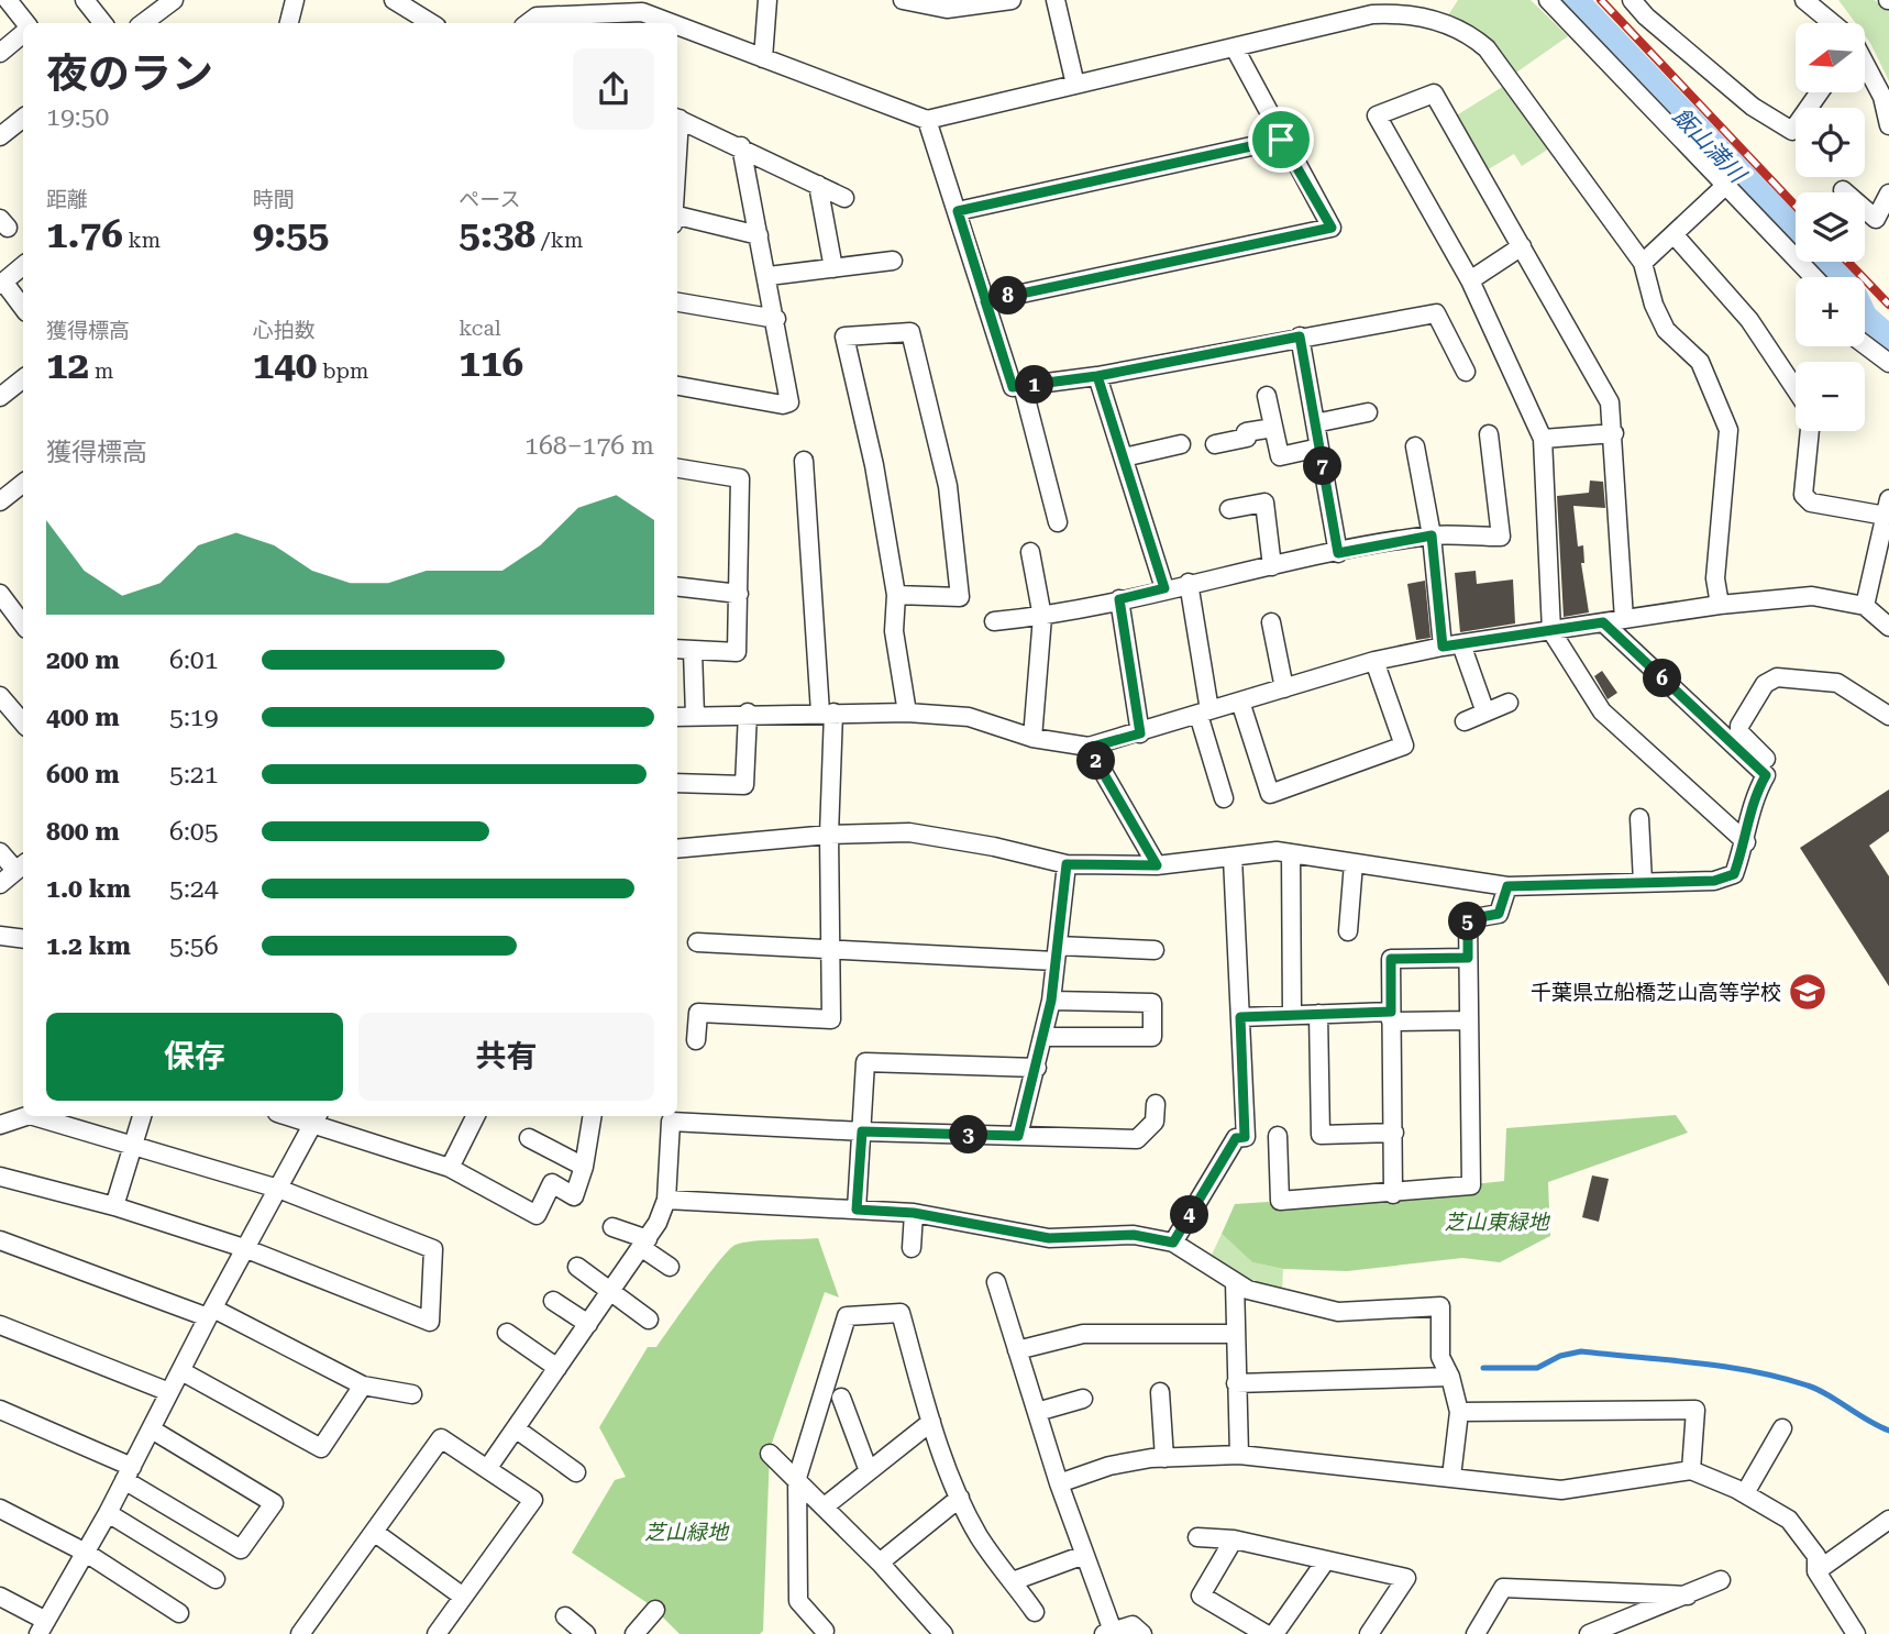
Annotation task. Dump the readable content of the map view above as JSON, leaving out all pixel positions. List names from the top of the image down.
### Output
{
  "water": ["飯山満川"],
  "parks": ["芝山東緑地", "芝山緑地"],
  "places": {
    "school or university": ["千葉県立船橋芝山高等学校"]
  },
  "north": "left",
  "page": {
    "map_buttons": ["+", "−"],
    "heading": ["夜のラン", "19:50"],
    "stats": [
      ["距離", "1.76 km"],
      ["時間", "9:55"],
      ["ペース", "5:38 /km"],
      ["獲得標高", "12 m"],
      ["心拍数", "140 bpm"],
      ["kcal", "116"]
    ],
    "pins": [
      "8",
      "1",
      "7",
      "6",
      "2",
      "5",
      "3",
      "4"
    ],
    "chart": ["獲得標高", "168–176 m"],
    "list": [
      {
        "name": "200 m",
        "note": "6:01"
      },
      {
        "name": "400 m",
        "note": "5:19"
      },
      {
        "name": "600 m",
        "note": "5:21"
      },
      {
        "name": "800 m",
        "note": "6:05"
      },
      {
        "name": "1.0 km",
        "note": "5:24"
      },
      {
        "name": "1.2 km",
        "note": "5:56"
      }
    ],
    "buttons": ["保存", "共有"]
  }
}
